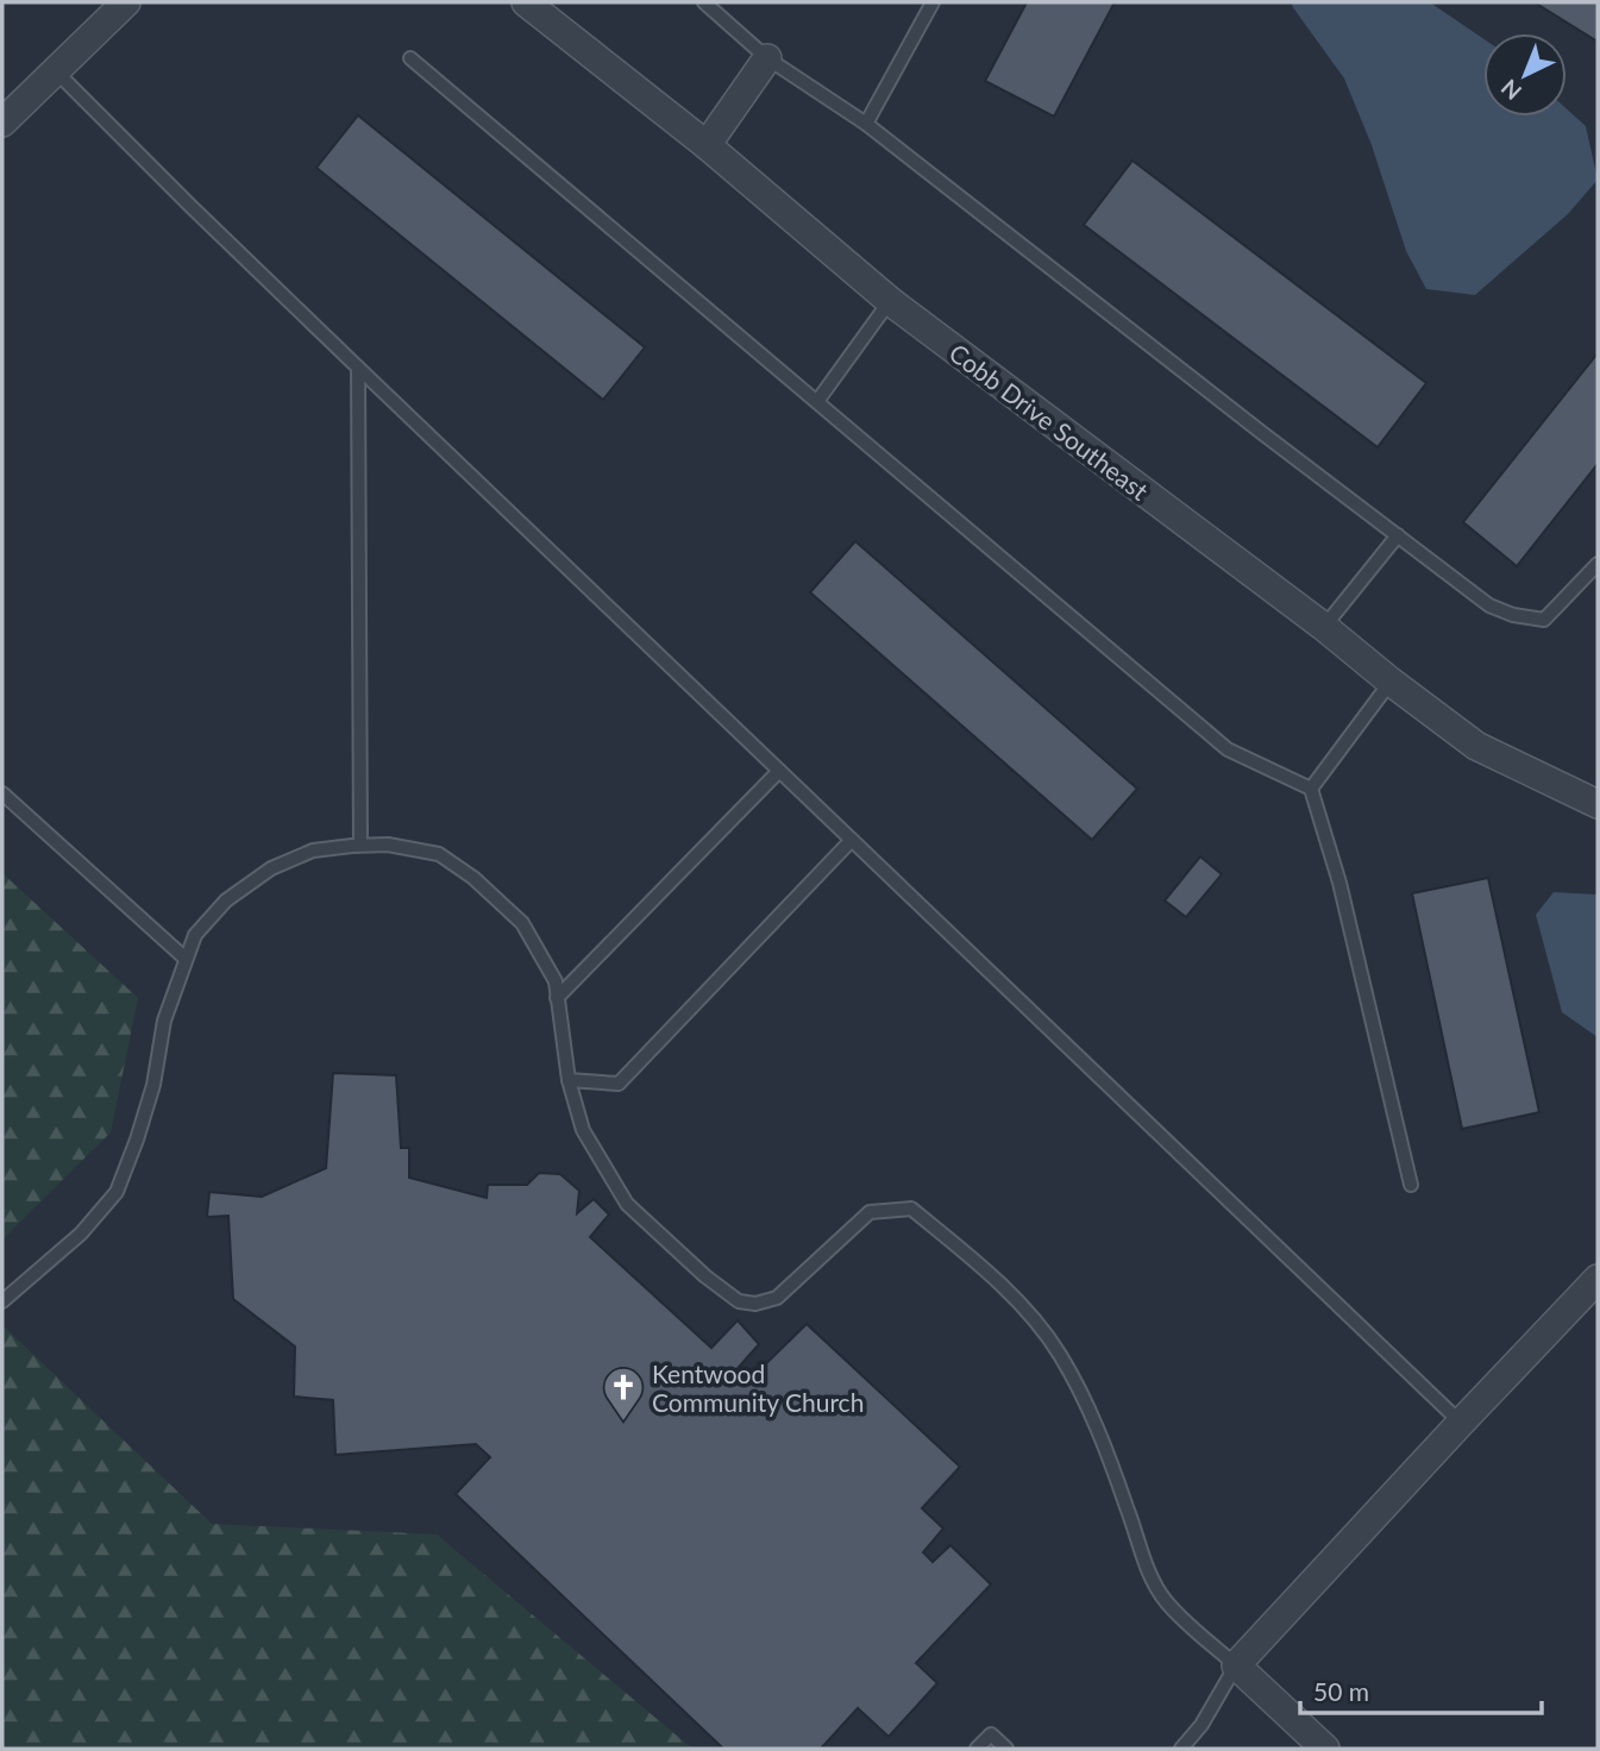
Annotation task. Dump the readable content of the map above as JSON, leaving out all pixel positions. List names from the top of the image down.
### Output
{
  "streets": {
    "street": ["Cobb Drive Southeast"]
  },
  "places": {
    "church": ["Kentwood Community Church"]
  },
  "scale_bar": "50 m",
  "north": "bottom left"
}
